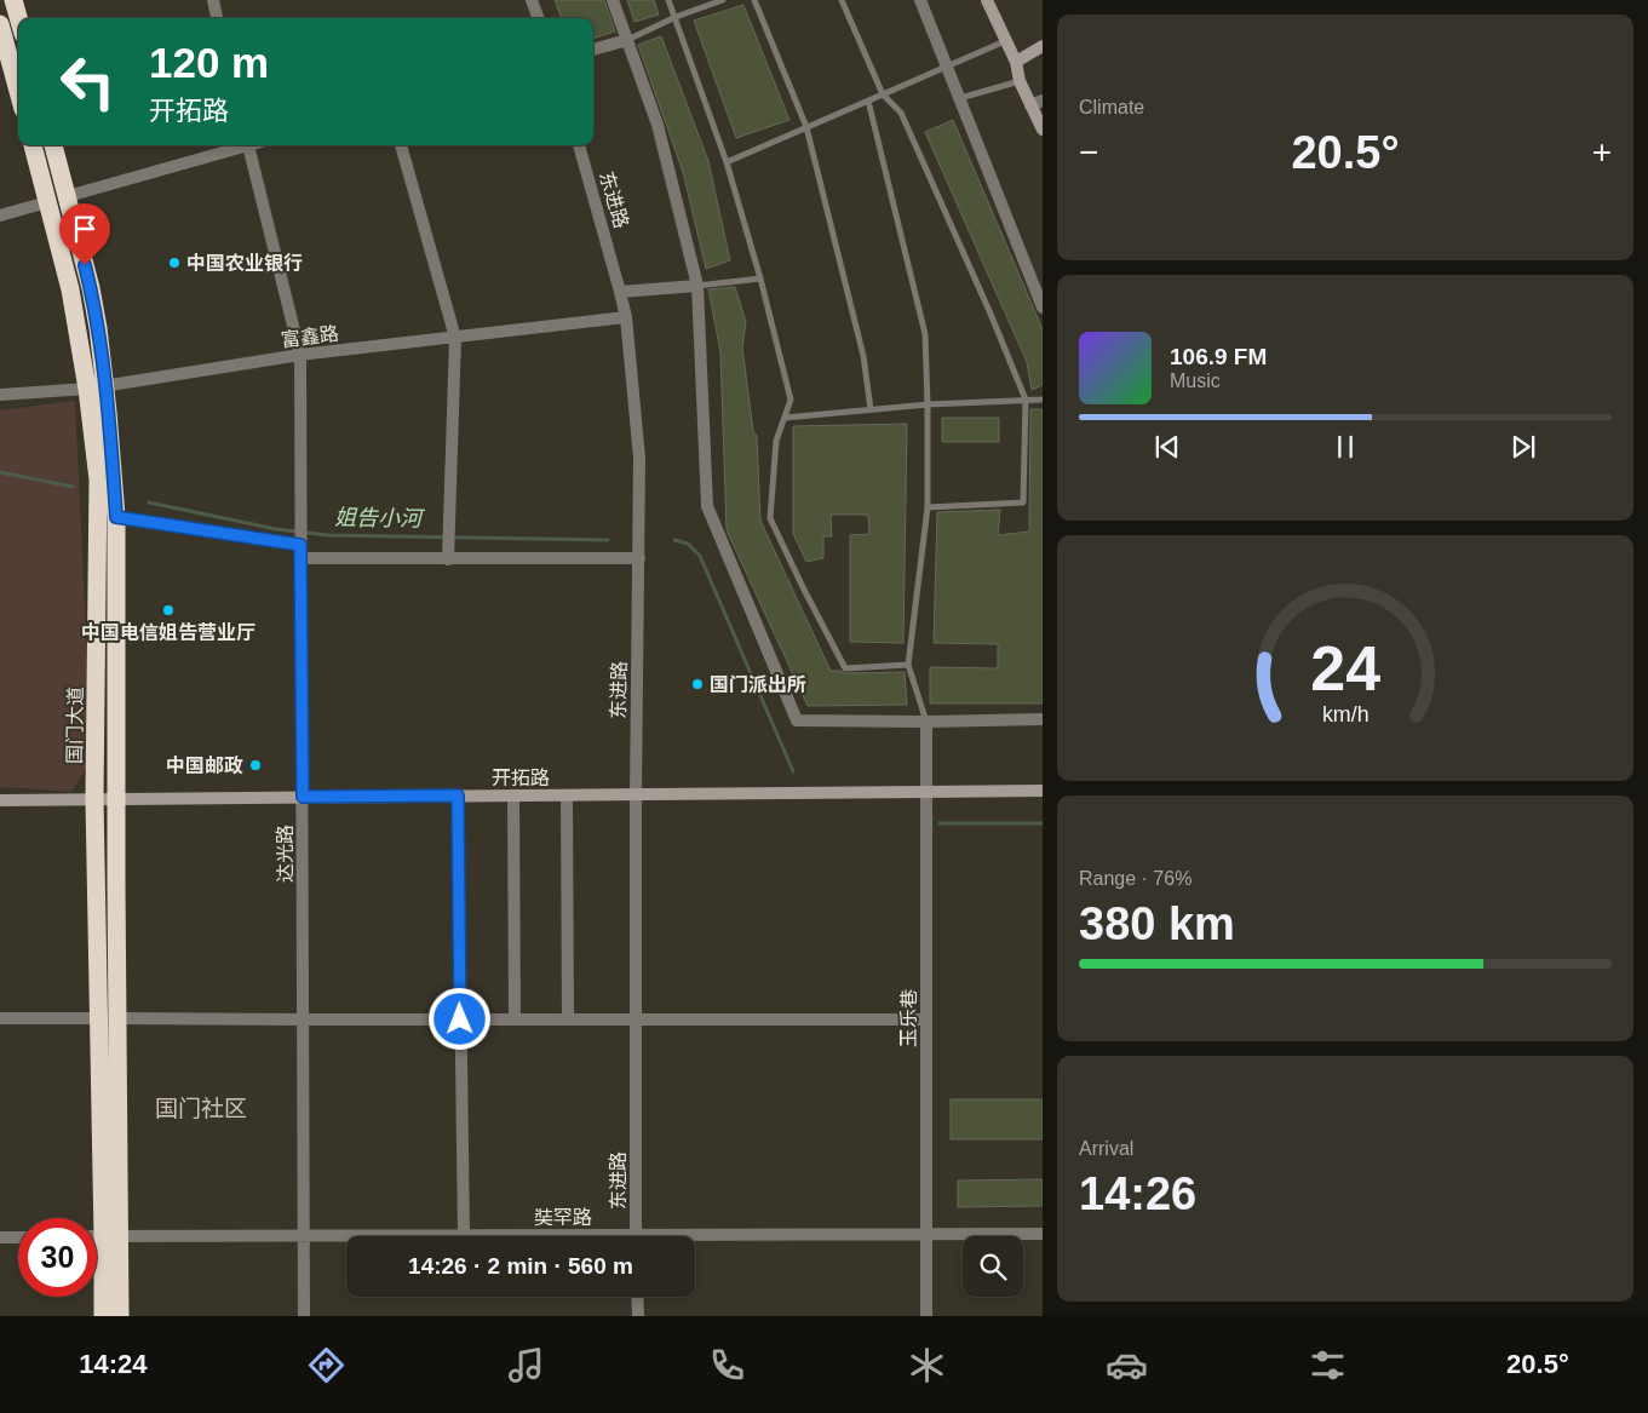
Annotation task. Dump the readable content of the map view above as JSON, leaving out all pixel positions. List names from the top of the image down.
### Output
{
  "streets": {
    "highway": ["国门大道"],
    "street": [
      "东进路",
      "富鑫路",
      "开拓路",
      "达光路",
      "玉乐巷",
      "奘罕路"
    ]
  },
  "crossings": [
    ["东进路", "富鑫路"],
    ["东进路", "开拓路"],
    ["富鑫路", "国门大道"],
    ["富鑫路", "达光路"],
    ["国门大道", "开拓路"],
    ["国门大道", "奘罕路"],
    ["开拓路", "达光路"],
    ["开拓路", "玉乐巷"],
    ["达光路", "奘罕路"],
    ["玉乐巷", "奘罕路"]
  ],
  "districts": ["国门社区"],
  "water": ["姐告小河"],
  "places": [
    "中国农业银行",
    "中国电信姐告营业厅",
    "国门派出所",
    "中国邮政"
  ],
  "page": {
    "tile": [
      "Climate",
      ["Range · 76%", "380 km"],
      ["Arrival", "14:26"]
    ],
    "turn": ["120 m", "开拓路"],
    "heat": ["−", "20.5°", "+"],
    "song": ["106.9 FM", "Music"],
    "limit": "30",
    "trip": "14:26 · 2 min · 560 m",
    "tabs": ["14:24", "20.5°"],
    "gauge": ["24", "km/h"]
  }
}
